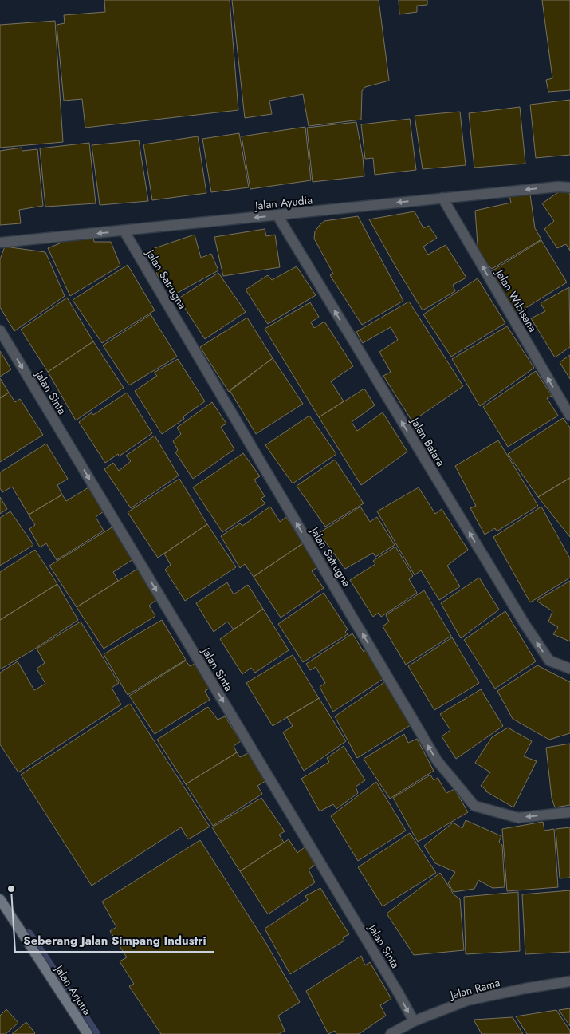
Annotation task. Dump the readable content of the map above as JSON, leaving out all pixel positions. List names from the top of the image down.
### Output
{
  "streets": {
    "main road": ["Jalan Arjuna"],
    "street": [
      "Jalan Ayudia",
      "Jalan Satrugna",
      "Jalan Wibisana",
      "Jalan Sinta",
      "Jalan Batara",
      "Jalan Rama"
    ]
  },
  "crossings": [
    ["Jalan Ayudia", "Jalan Satrugna"],
    ["Jalan Ayudia", "Jalan Wibisana"],
    ["Jalan Ayudia", "Jalan Batara"],
    ["Jalan Sinta", "Jalan Rama"]
  ],
  "one_way": [
    "Jalan Ayudia",
    "Jalan Satrugna",
    "Jalan Wibisana",
    "Jalan Sinta",
    "Jalan Batara"
  ],
  "places": ["Seberang Jalan Simpang Industri"]
}
